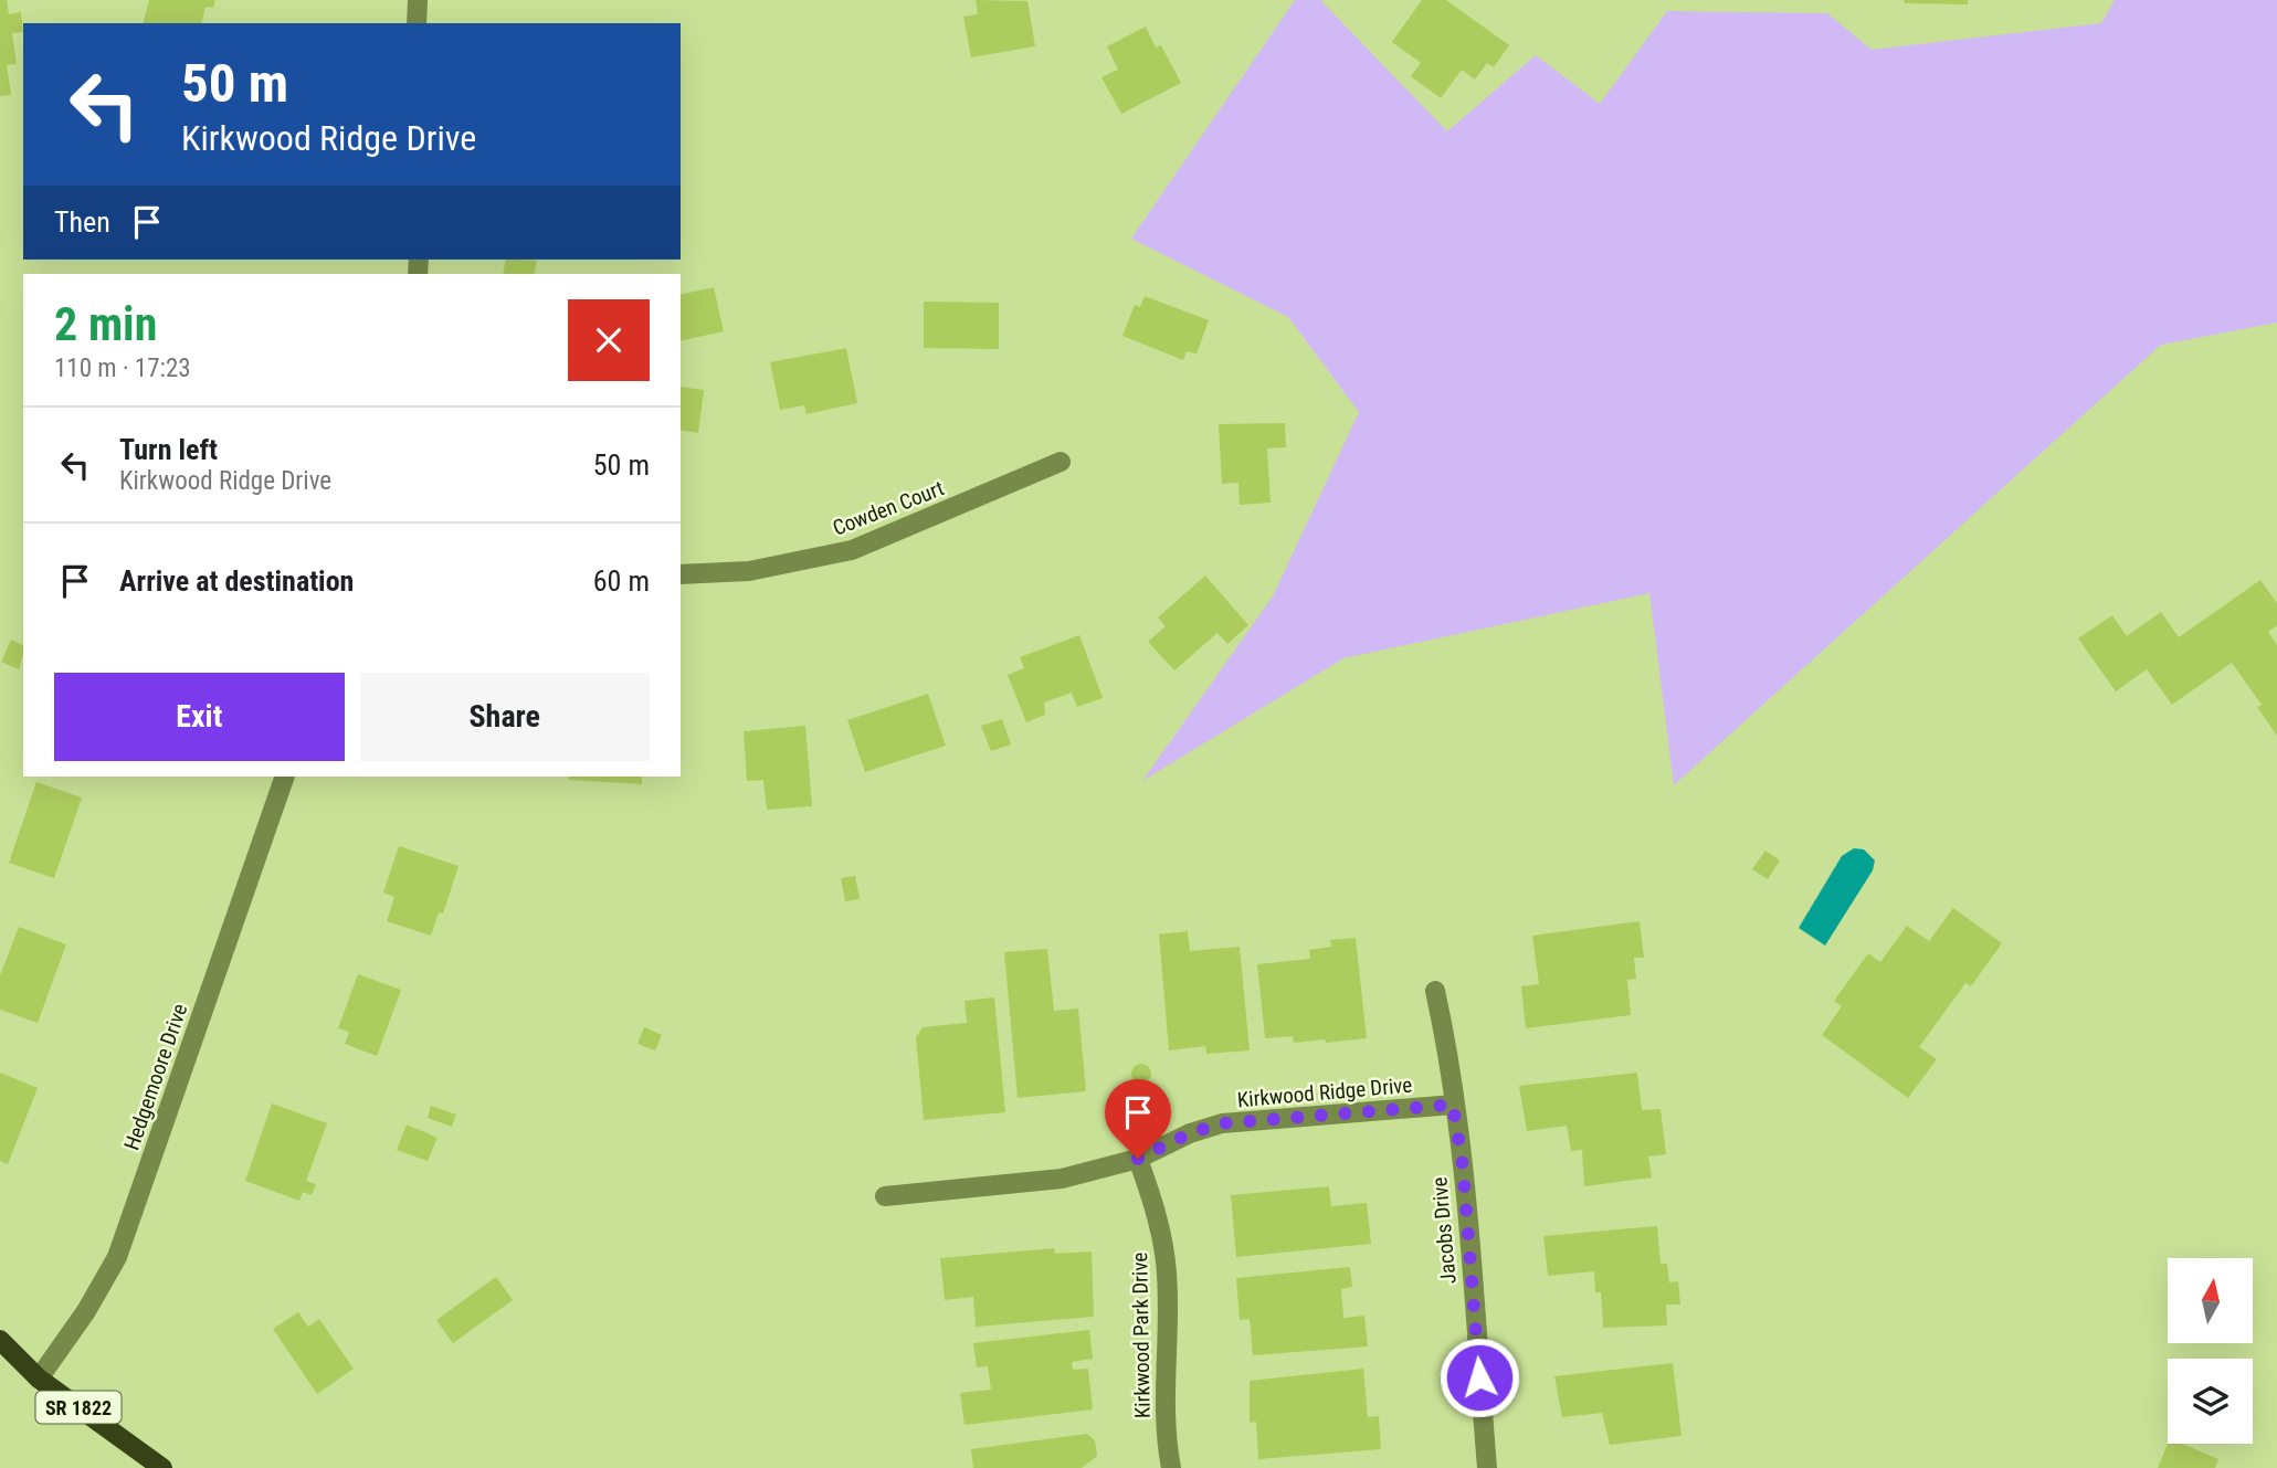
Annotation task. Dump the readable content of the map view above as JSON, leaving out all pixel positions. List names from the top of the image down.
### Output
{
  "streets": {
    "main road": ["SR 1822"],
    "street": [
      "Cowden Court",
      "Hedgemoore Drive",
      "Kirkwood Ridge Drive",
      "Jacobs Drive",
      "Kirkwood Park Drive"
    ]
  },
  "crossings": [
    ["Hedgemoore Drive", "SR 1822"],
    ["Kirkwood Ridge Drive", "Jacobs Drive"],
    ["Kirkwood Ridge Drive", "Kirkwood Park Drive"]
  ],
  "north": "top",
  "page": {
    "turn": ["50 m", "Kirkwood Ridge Drive"],
    "then": "Then",
    "heading": ["2 min", "110 m · 17:23"],
    "list": [
      {
        "name": "Turn left",
        "note": "Kirkwood Ridge Drive",
        "value": "50 m"
      },
      {
        "name": "Arrive at destination",
        "value": "60 m"
      }
    ],
    "buttons": ["Exit", "Share"]
  }
}
